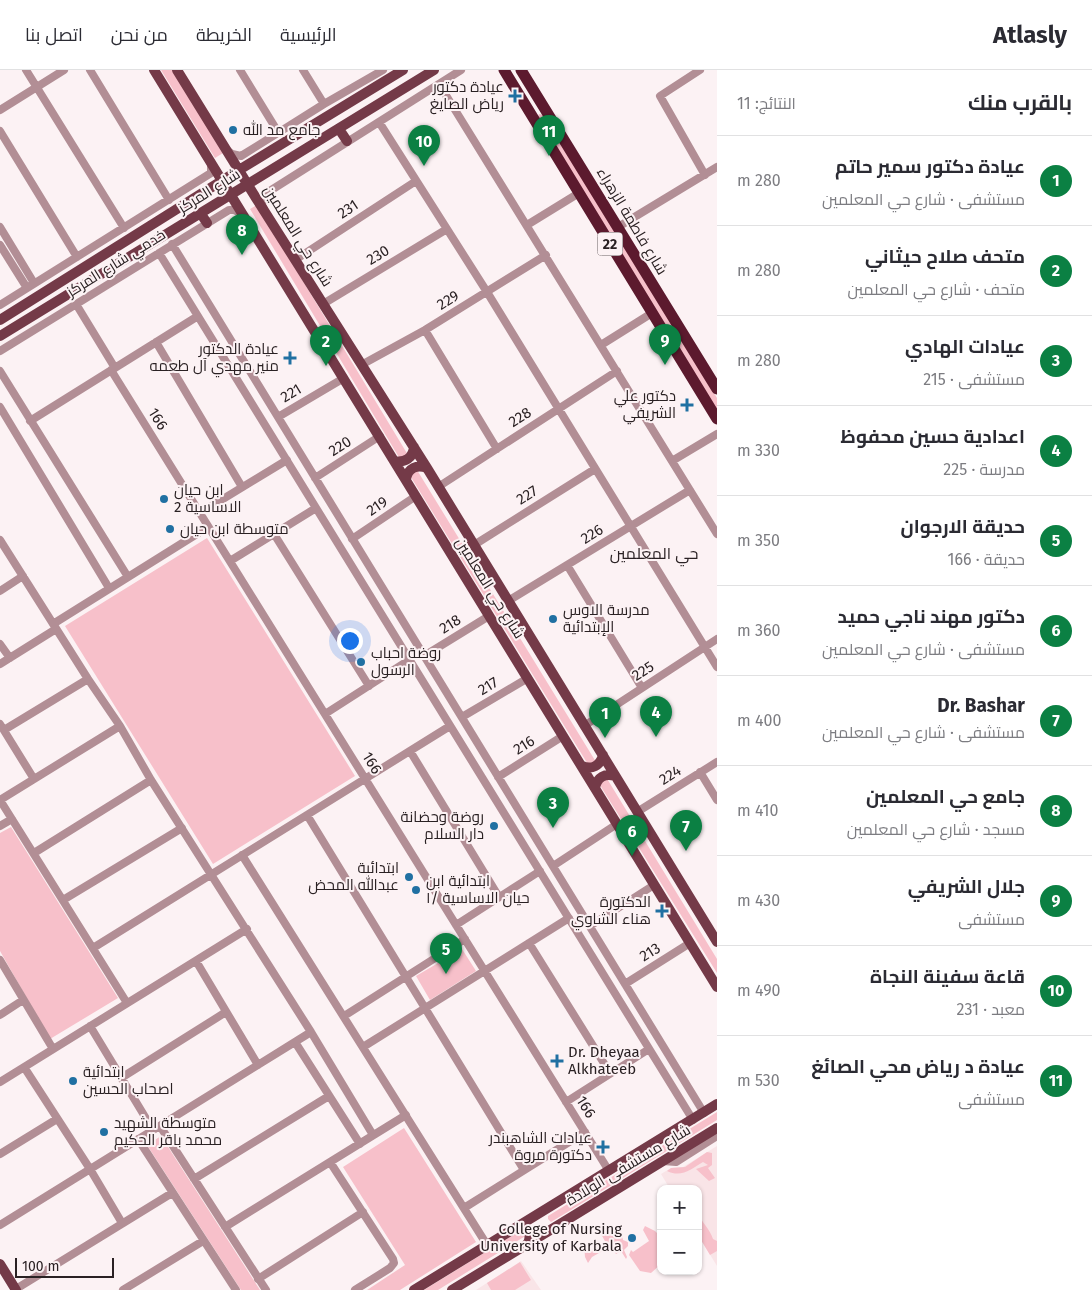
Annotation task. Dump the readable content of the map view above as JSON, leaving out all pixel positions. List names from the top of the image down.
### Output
{
  "streets": {
    "highway": ["شارع فاطمة الزهراء", "22"],
    "main road": ["شارع المركز", "شارع حي المعلمين", "شارع مستشفى الولادة"],
    "street": [
      "231",
      "230",
      "خدمي شارع المركز",
      "229",
      "221",
      "228",
      "166",
      "220",
      "227",
      "219",
      "226",
      "218",
      "225",
      "217",
      "216",
      "224",
      "213"
    ]
  },
  "crossings": [
    ["شارع المركز", "شارع حي المعلمين"],
    ["231", "شارع حي المعلمين"],
    ["شارع حي المعلمين", "230"],
    ["شارع حي المعلمين", "خدمي شارع المركز"],
    ["شارع حي المعلمين", "229"],
    ["شارع حي المعلمين", "221"],
    ["شارع حي المعلمين", "228"],
    ["شارع حي المعلمين", "220"],
    ["شارع حي المعلمين", "227"],
    ["شارع حي المعلمين", "219"],
    ["شارع حي المعلمين", "226"],
    ["شارع حي المعلمين", "218"],
    ["شارع حي المعلمين", "225"],
    ["شارع حي المعلمين", "217"],
    ["شارع حي المعلمين", "216"],
    ["شارع حي المعلمين", "224"],
    ["شارع حي المعلمين", "213"],
    ["خدمي شارع المركز", "166"],
    ["166", "شارع مستشفى الولادة"]
  ],
  "districts": ["حي المعلمين"],
  "places": {
    "health": [
      "عيادة دكتور رياض الصايغ",
      "عيادة الدكتور منير مهدي آل طعمه",
      "دكتور علي الشريفي",
      "الدكتورة هناء الشاوي",
      "Dr. Dheyaa Alkhateeb",
      "عيادات الشاهبندر دكتورة مروة"
    ],
    "other": [
      "جامع مد الله",
      "ابن حيان الاساسية 2",
      "متوسطة ابن حيان",
      "مدرسة الاوس الإبتدائية",
      "روضة احباب الرسول",
      "روضة وحضانة دار السلام",
      "ابتدائية عبدالله المحض",
      "ابتدائية ابن حيان الاساسية /١",
      "ابتدائية اصحاب الحسين",
      "متوسطة الشهيد محمد باقر الحكيم",
      "College of Nursing University of Karbala"
    ]
  },
  "scale_bar": "100 m",
  "page": {
    "header": "Atlasly",
    "nav": [
      "الرئيسية",
      "الخريطة",
      "من نحن",
      "اتصل بنا"
    ],
    "heading": ["بالقرب منك", "النتائج: 11"],
    "pins": [
      "11",
      "10",
      "8",
      "9",
      "2",
      "4",
      "1",
      "3",
      "7",
      "6",
      "5"
    ],
    "list": [
      {
        "mark": "1",
        "name": "عيادة دكتور سمير حاتم",
        "note": "مستشفى · شارع حي المعلمين",
        "value": "280 m"
      },
      {
        "mark": "2",
        "name": "متحف صلاح حيثاني",
        "note": "متحف · شارع حي المعلمين",
        "value": "280 m"
      },
      {
        "mark": "3",
        "name": "عيادات الهادي",
        "note": "مستشفى · 215",
        "value": "280 m"
      },
      {
        "mark": "4",
        "name": "اعدادية حسين محفوظ",
        "note": "مدرسة · 225",
        "value": "330 m"
      },
      {
        "mark": "5",
        "name": "حديقة الارجوان",
        "note": "حديقة · 166",
        "value": "350 m"
      },
      {
        "mark": "6",
        "name": "دكتور مهند ناجي حميد",
        "note": "مستشفى · شارع حي المعلمين",
        "value": "360 m"
      },
      {
        "mark": "7",
        "name": "Dr. Bashar",
        "note": "مستشفى · شارع حي المعلمين",
        "value": "400 m"
      },
      {
        "mark": "8",
        "name": "جامع حي المعلمين",
        "note": "مسجد · شارع حي المعلمين",
        "value": "410 m"
      },
      {
        "mark": "9",
        "name": "جلال الشريفي",
        "note": "مستشفى",
        "value": "430 m"
      },
      {
        "mark": "10",
        "name": "قاعة سفينة النجاة",
        "note": "معبد · 231",
        "value": "490 m"
      },
      {
        "mark": "11",
        "name": "عيادة د رياض محي الصائغ",
        "note": "مستشفى",
        "value": "530 m"
      }
    ],
    "map_buttons": ["+", "−"],
    "scale": "100 m"
  }
}
